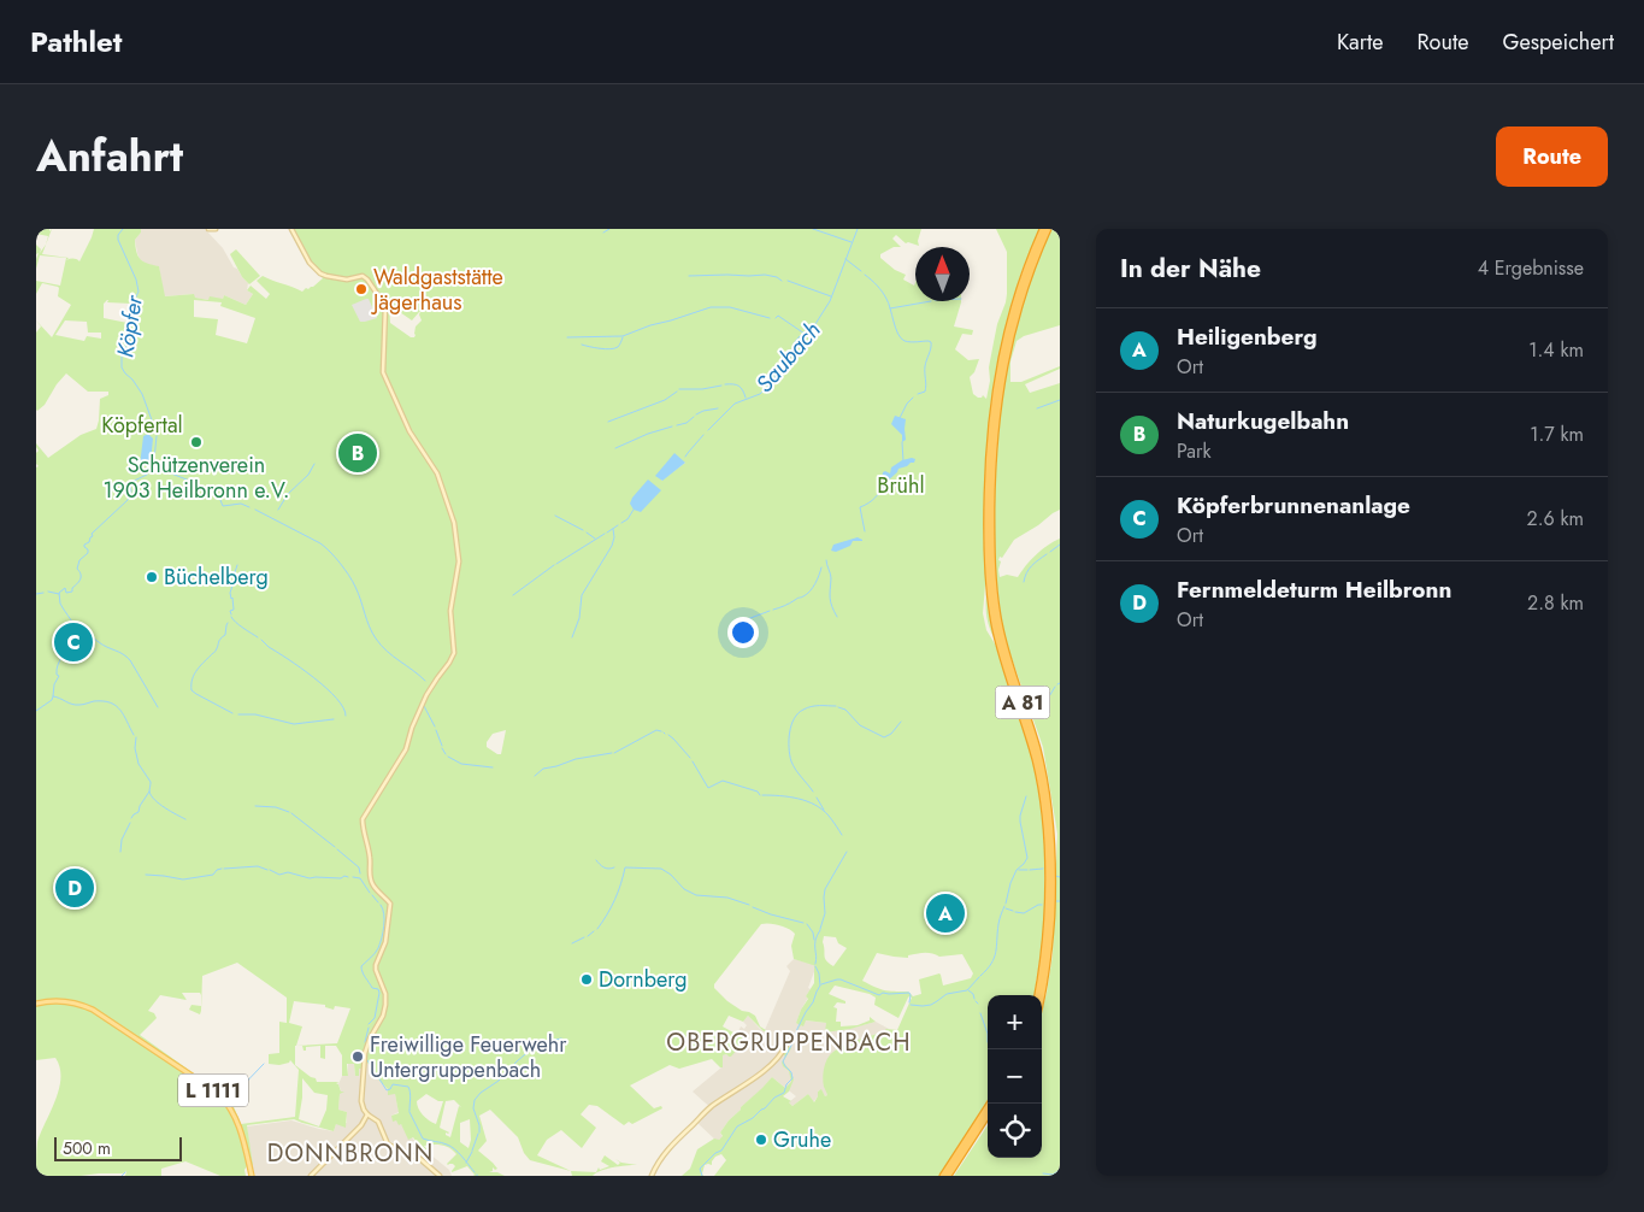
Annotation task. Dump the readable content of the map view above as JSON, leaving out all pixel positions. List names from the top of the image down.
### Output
{
  "streets": {
    "highway": ["A 81"],
    "main road": ["L 1111"]
  },
  "districts": ["OBERGRUPPENBACH", "DONNBRONN"],
  "water": ["Köpfer", "Saubach"],
  "parks": ["Köpfertal", "Brühl"],
  "places": [
    "Waldgaststätte Jägerhaus",
    "Schützenverein 1903 Heilbronn e.V.",
    "Büchelberg",
    "Dornberg",
    "Freiwillige Feuerwehr Untergruppenbach",
    "Gruhe"
  ],
  "scale_bar": "500 m",
  "north": "top",
  "page": {
    "header": "Pathlet",
    "nav": ["Karte", "Route", "Gespeichert"],
    "title": "Anfahrt",
    "buttons": "Route",
    "heading": ["In der Nähe", "4 Ergebnisse"],
    "list": [
      {
        "mark": "A",
        "name": "Heiligenberg",
        "note": "Ort",
        "value": "1.4 km"
      },
      {
        "mark": "B",
        "name": "Naturkugelbahn",
        "note": "Park",
        "value": "1.7 km"
      },
      {
        "mark": "C",
        "name": "Köpferbrunnenanlage",
        "note": "Ort",
        "value": "2.6 km"
      },
      {
        "mark": "D",
        "name": "Fernmeldeturm Heilbronn",
        "note": "Ort",
        "value": "2.8 km"
      }
    ],
    "pins": [
      "B",
      "C",
      "D",
      "A"
    ],
    "map_buttons": ["+", "−"],
    "scale": "500 m"
  }
}
